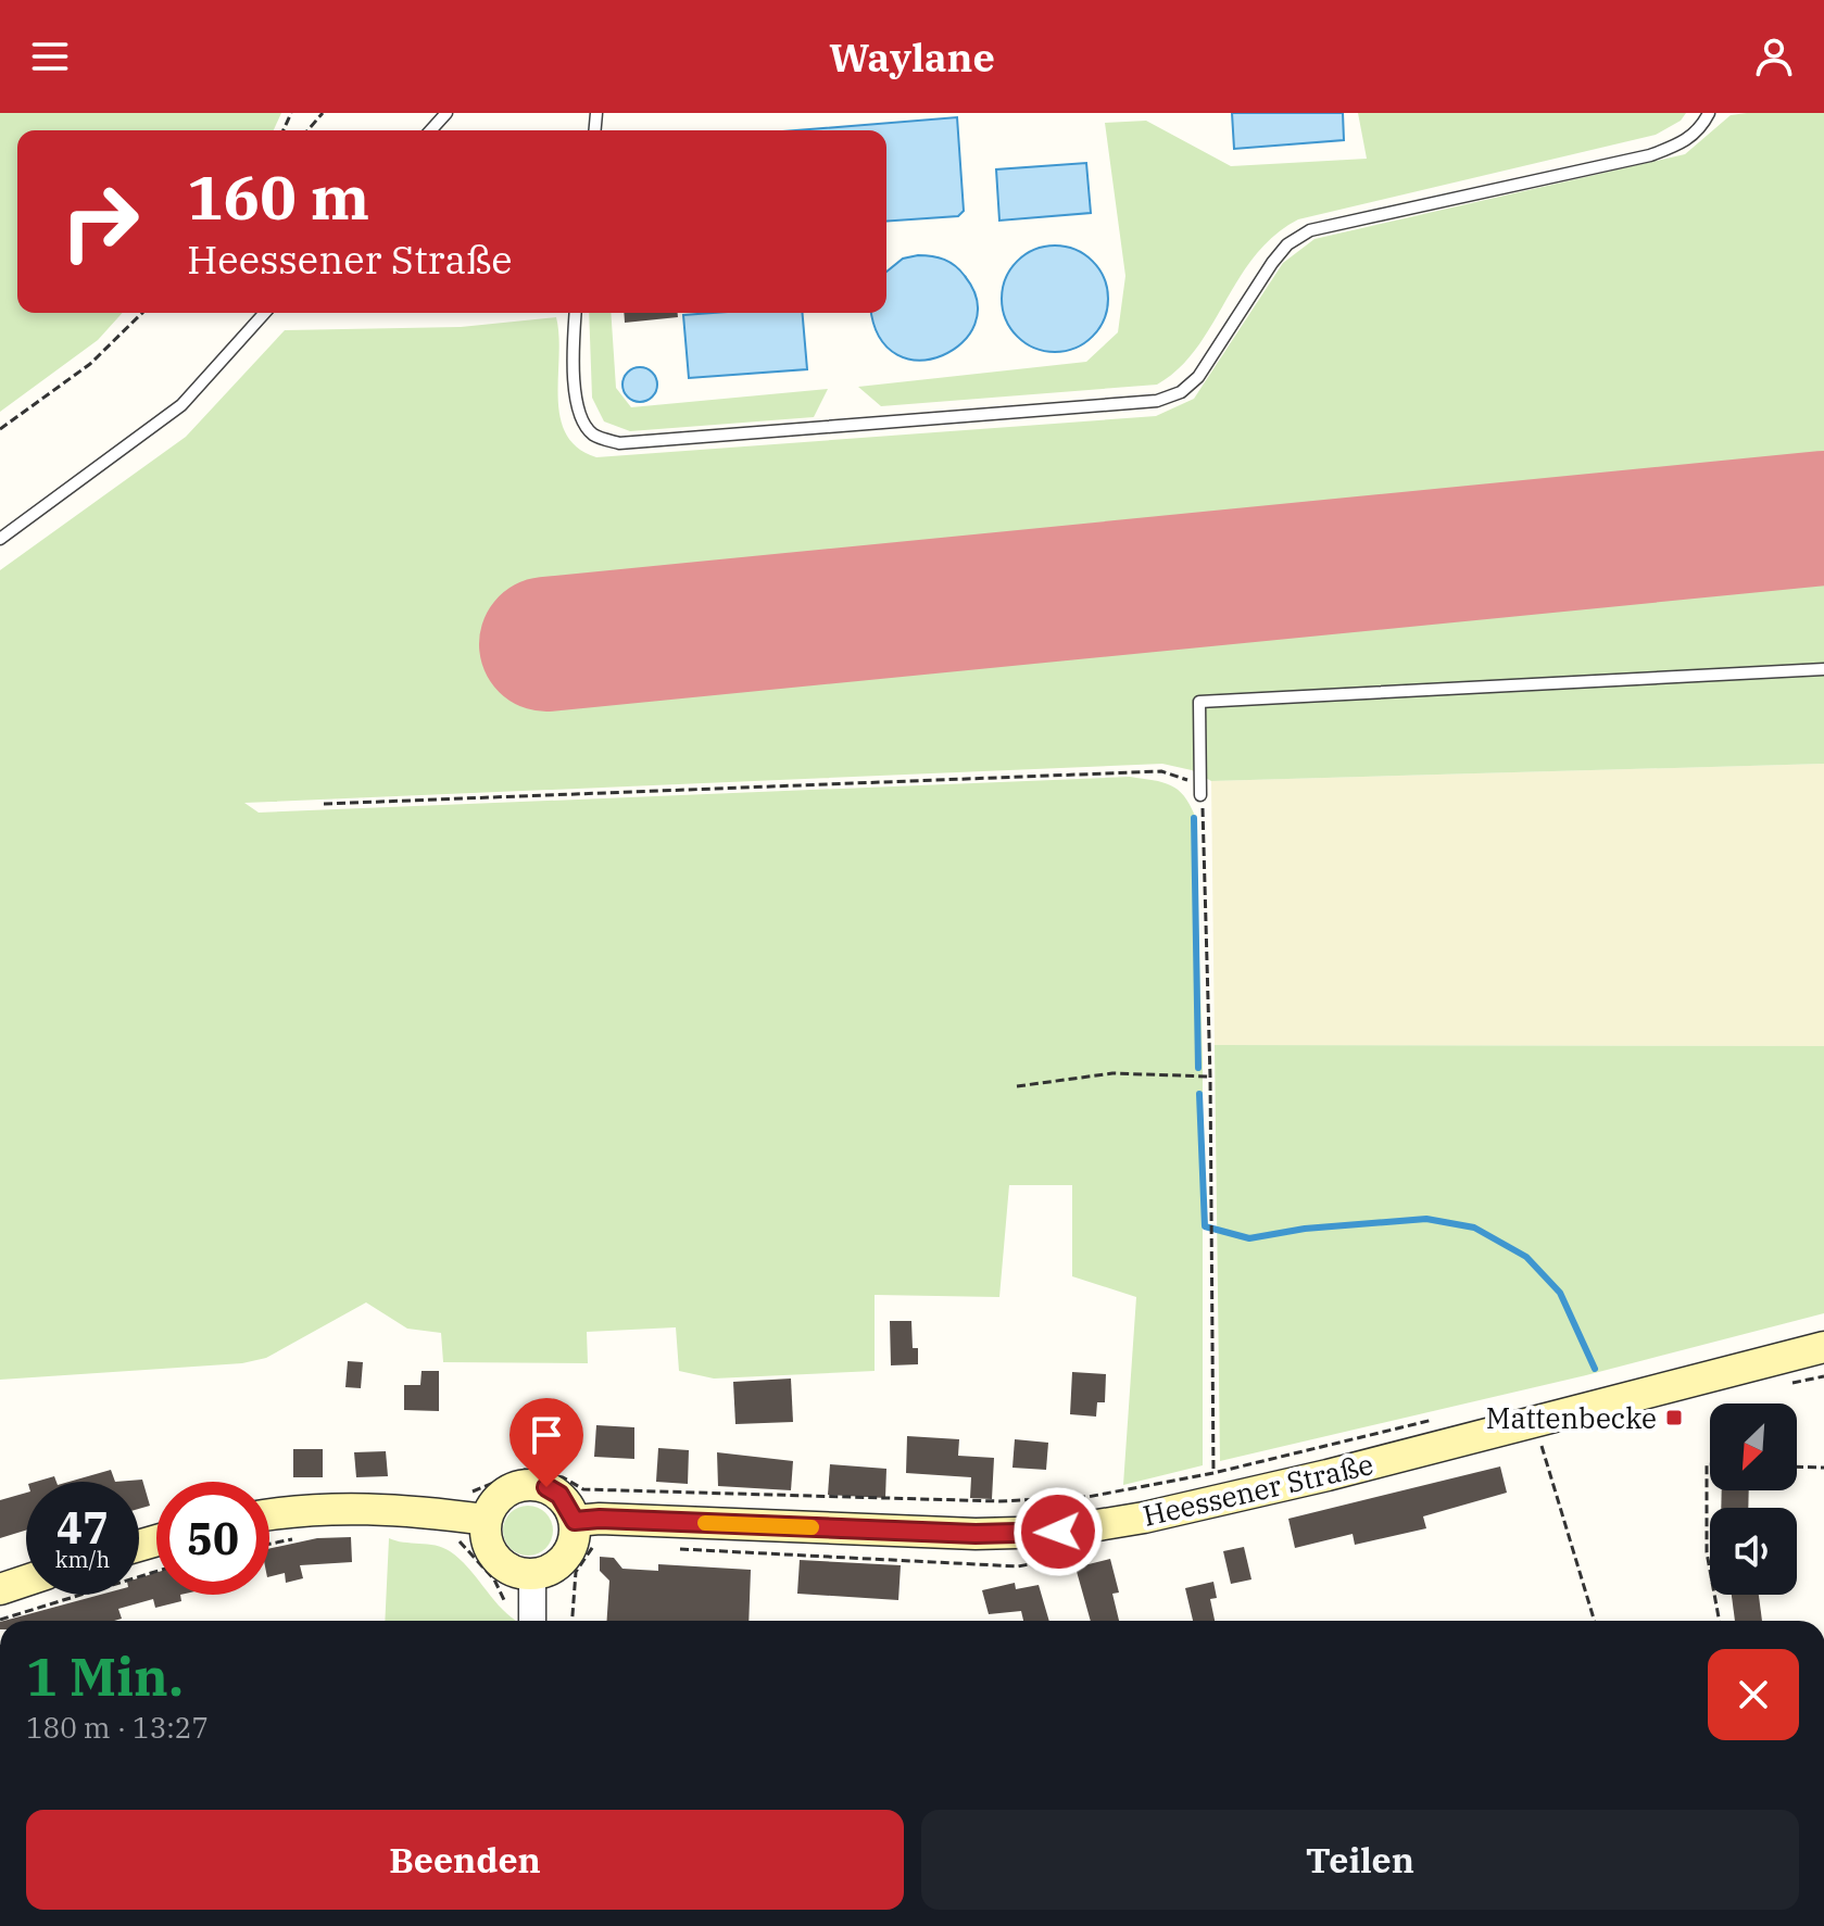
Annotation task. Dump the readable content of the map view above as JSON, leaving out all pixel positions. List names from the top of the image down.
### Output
{
  "streets": {
    "main road": ["Heessener Straße"]
  },
  "places": {
    "transit": ["Mattenbecke"]
  },
  "north": "bottom left",
  "page": {
    "header": "Waylane",
    "turn": ["160 m", "Heessener Straße"],
    "speed": "47 km/h",
    "limit": "50",
    "heading": ["1 Min.", "180 m · 13:27"],
    "buttons": ["Beenden", "Teilen"]
  }
}
